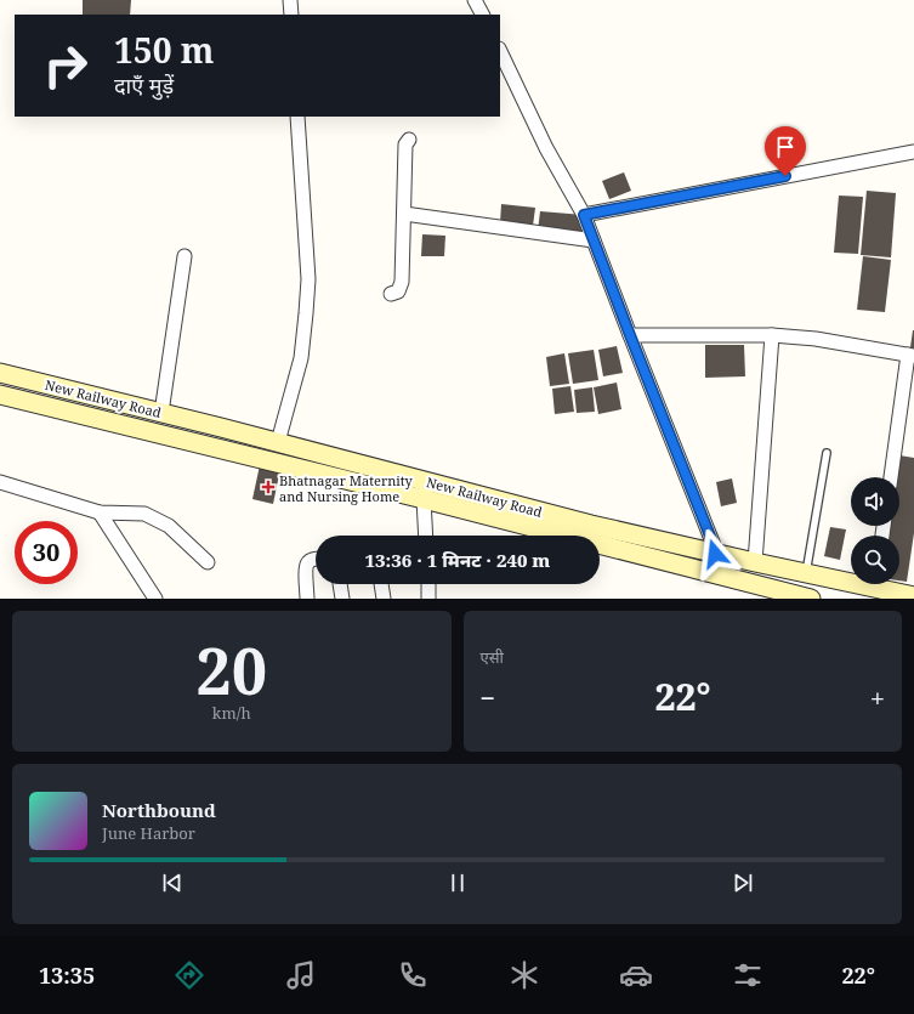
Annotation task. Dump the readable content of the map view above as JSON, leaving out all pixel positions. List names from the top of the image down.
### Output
{
  "streets": {
    "main road": ["New Railway Road"]
  },
  "places": {
    "health": ["Bhatnagar Maternity and Nursing Home"]
  },
  "page": {
    "turn": ["150 m", "दाएँ मुड़ें"],
    "limit": "30",
    "trip": "13:36 · 1 मिनट · 240 m",
    "tile": [
      ["20", "km/h"],
      "एसी"
    ],
    "heat": ["−", "22°", "+"],
    "song": ["Northbound", "June Harbor"],
    "tabs": ["13:35", "22°"]
  }
}
